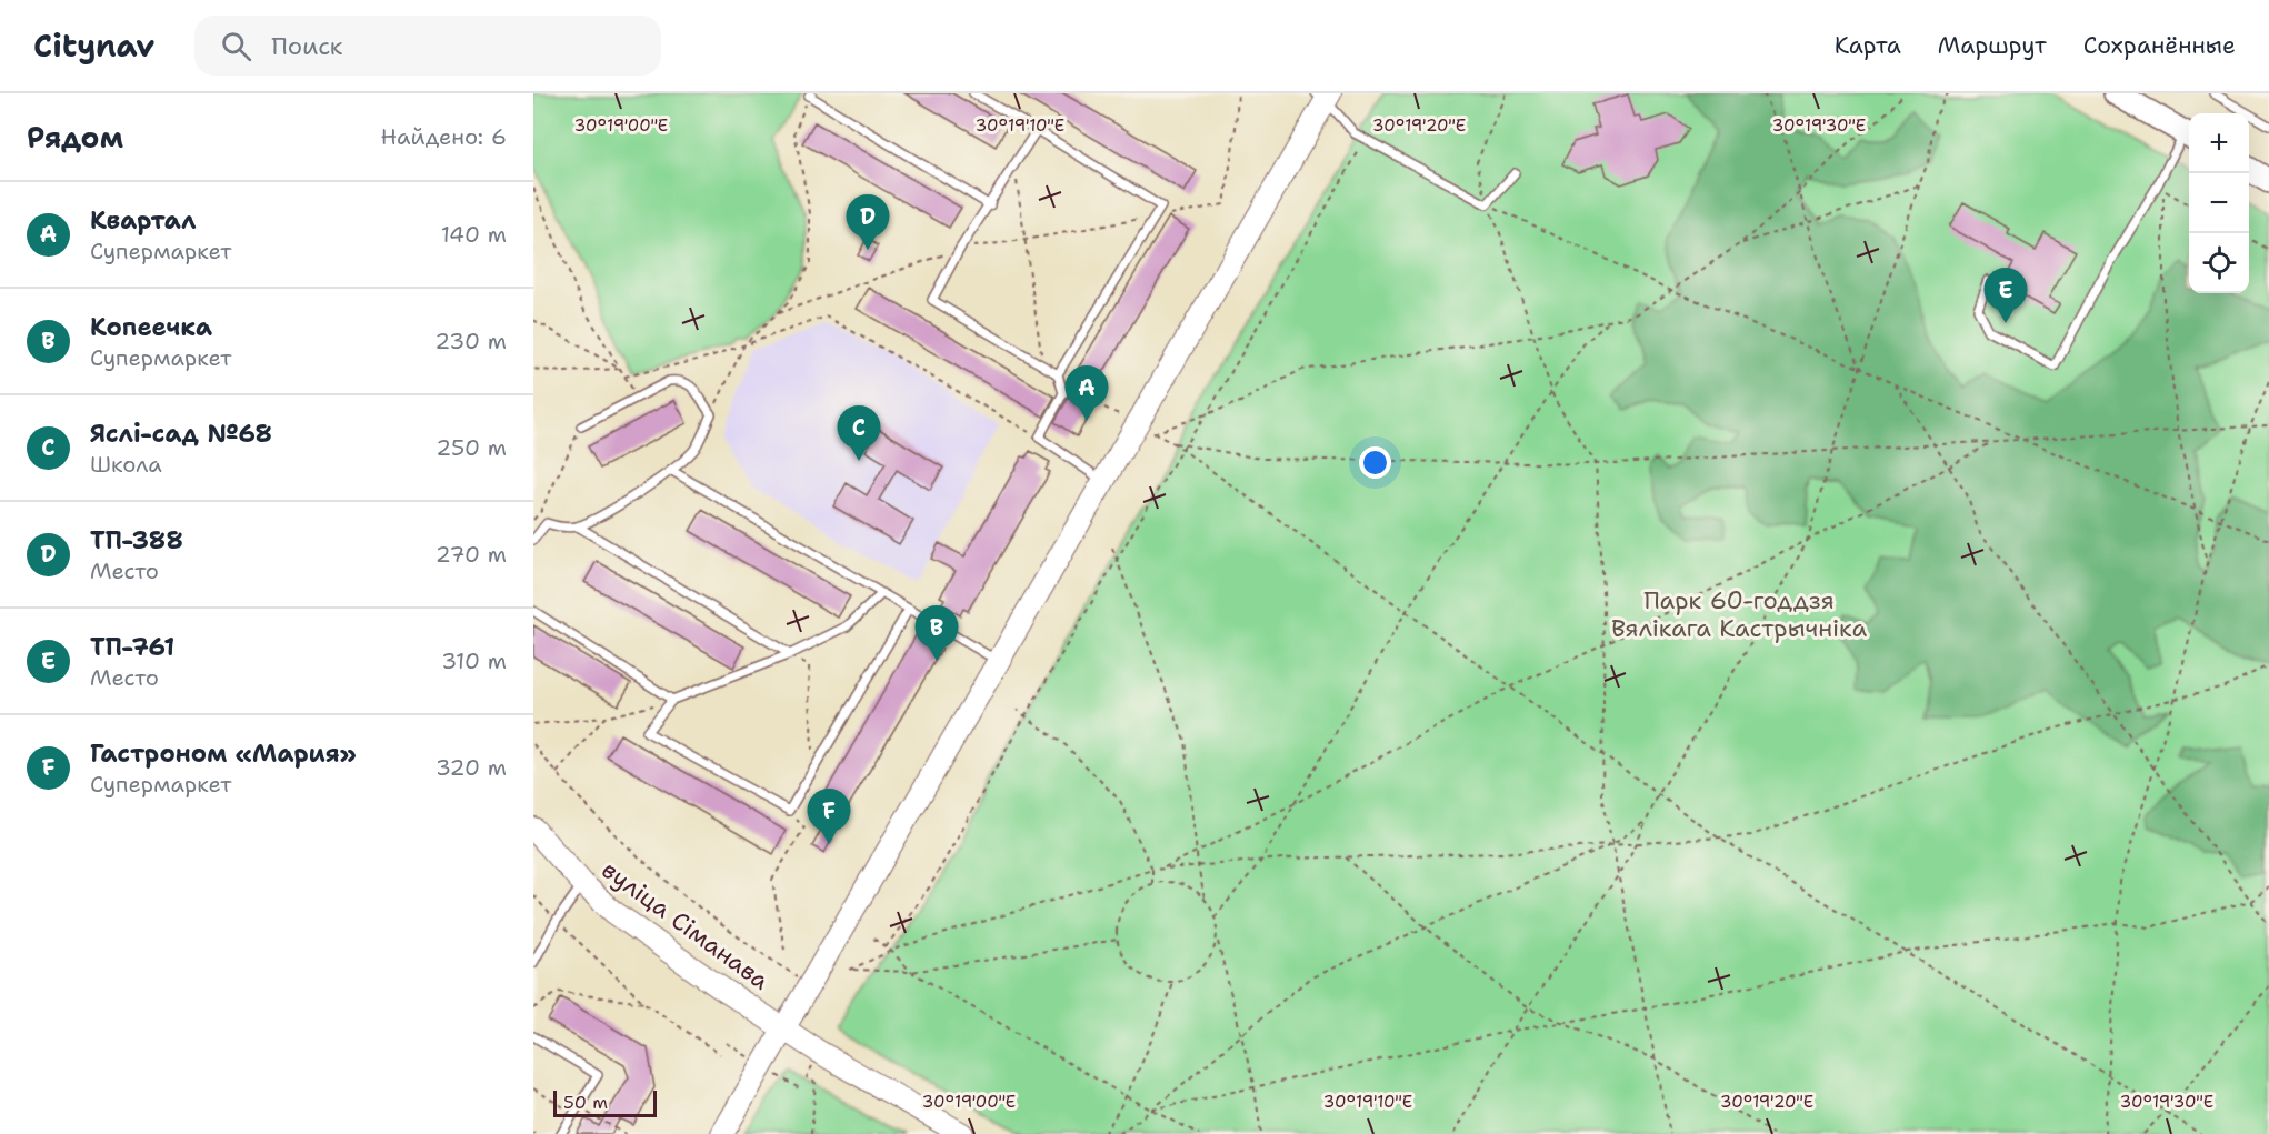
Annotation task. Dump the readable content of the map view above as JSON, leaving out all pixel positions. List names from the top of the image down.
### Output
{
  "streets": {
    "main road": ["вуліца Сіманава"]
  },
  "parks": ["Парк 60-годдзя Вялікага Кастрычніка"],
  "scale_bar": "50 m",
  "page": {
    "header": "Citynav",
    "search": "Поиск",
    "nav": ["Карта", "Маршрут", "Сохранённые"],
    "heading": ["Рядом", "Найдено: 6"],
    "map_buttons": ["+", "−"],
    "list": [
      {
        "mark": "A",
        "name": "Квартал",
        "note": "Супермаркет",
        "value": "140 m"
      },
      {
        "mark": "B",
        "name": "Копеечка",
        "note": "Супермаркет",
        "value": "230 m"
      },
      {
        "mark": "C",
        "name": "Яслі-сад №68",
        "note": "Школа",
        "value": "250 m"
      },
      {
        "mark": "D",
        "name": "ТП-388",
        "note": "Место",
        "value": "270 m"
      },
      {
        "mark": "E",
        "name": "ТП-761",
        "note": "Место",
        "value": "310 m"
      },
      {
        "mark": "F",
        "name": "Гастроном «Мария»",
        "note": "Супермаркет",
        "value": "320 m"
      }
    ],
    "pins": [
      "D",
      "E",
      "A",
      "C",
      "B",
      "F"
    ],
    "scale": "50 m"
  },
  "coordinates": [
    "30°19'00\"E",
    "30°19'10\"E",
    "30°19'20\"E",
    "30°19'30\"E"
  ]
}
